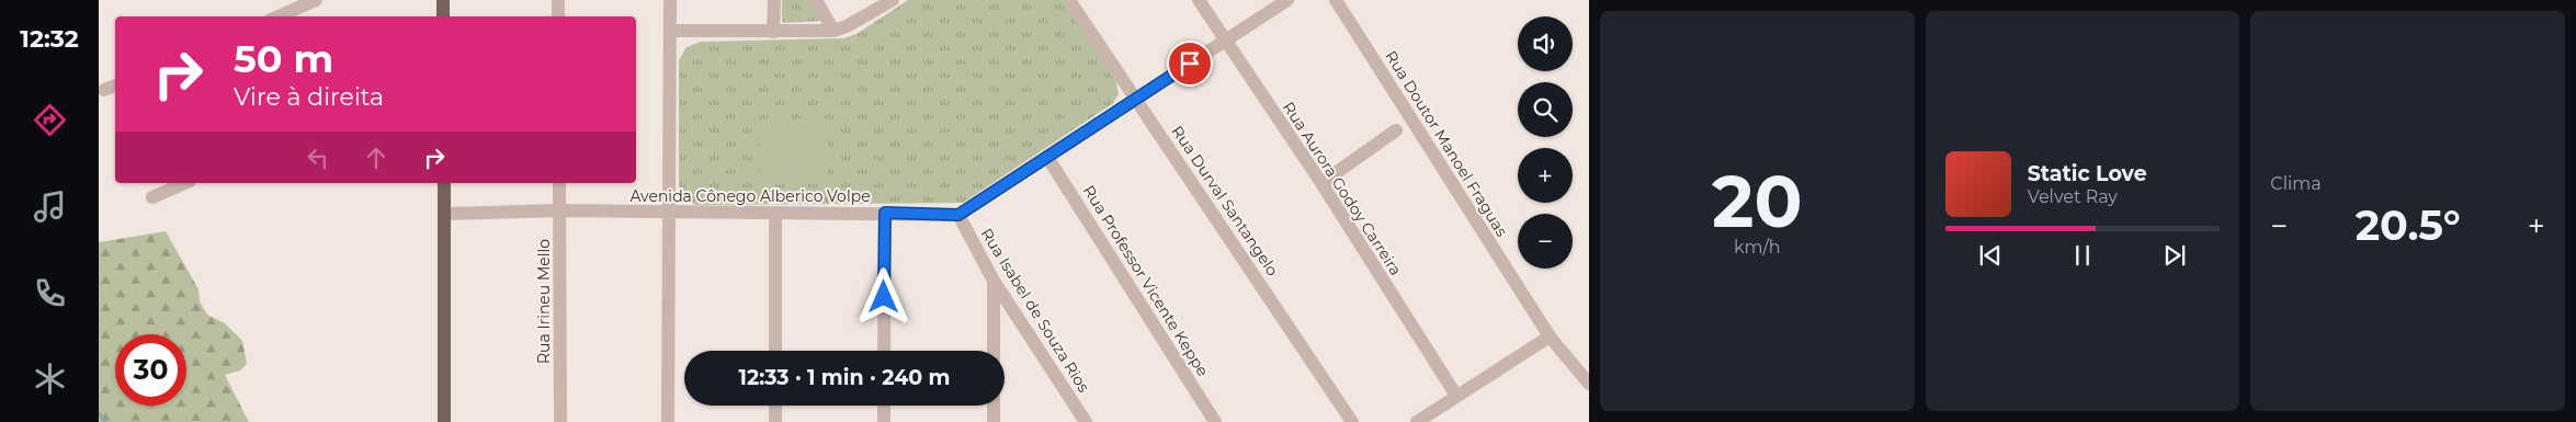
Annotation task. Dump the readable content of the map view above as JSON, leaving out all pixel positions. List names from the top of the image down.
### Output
{
  "streets": {
    "street": [
      "Rua Doutor Manoel Fraguas",
      "Rua Aurora Godoy Carreira",
      "Avenida Cônego Alberico Volpe",
      "Rua Durval Santangelo",
      "Rua Professor Vicente Keppe",
      "Rua Irineu Mello",
      "Rua Isabel de Souza Rios"
    ]
  },
  "crossings": [
    ["Avenida Cônego Alberico Volpe", "Rua Irineu Mello"],
    ["Avenida Cônego Alberico Volpe", "Rua Isabel de Souza Rios"]
  ],
  "page": {
    "tabs": "12:32",
    "tile": [
      ["20", "km/h"],
      "Clima"
    ],
    "map_buttons": ["+", "−"],
    "turn": ["50 m", "Vire à direita"],
    "song": ["Static Love", "Velvet Ray"],
    "heat": ["−", "20.5°", "+"],
    "limit": "30",
    "trip": "12:33 · 1 min · 240 m"
  }
}
